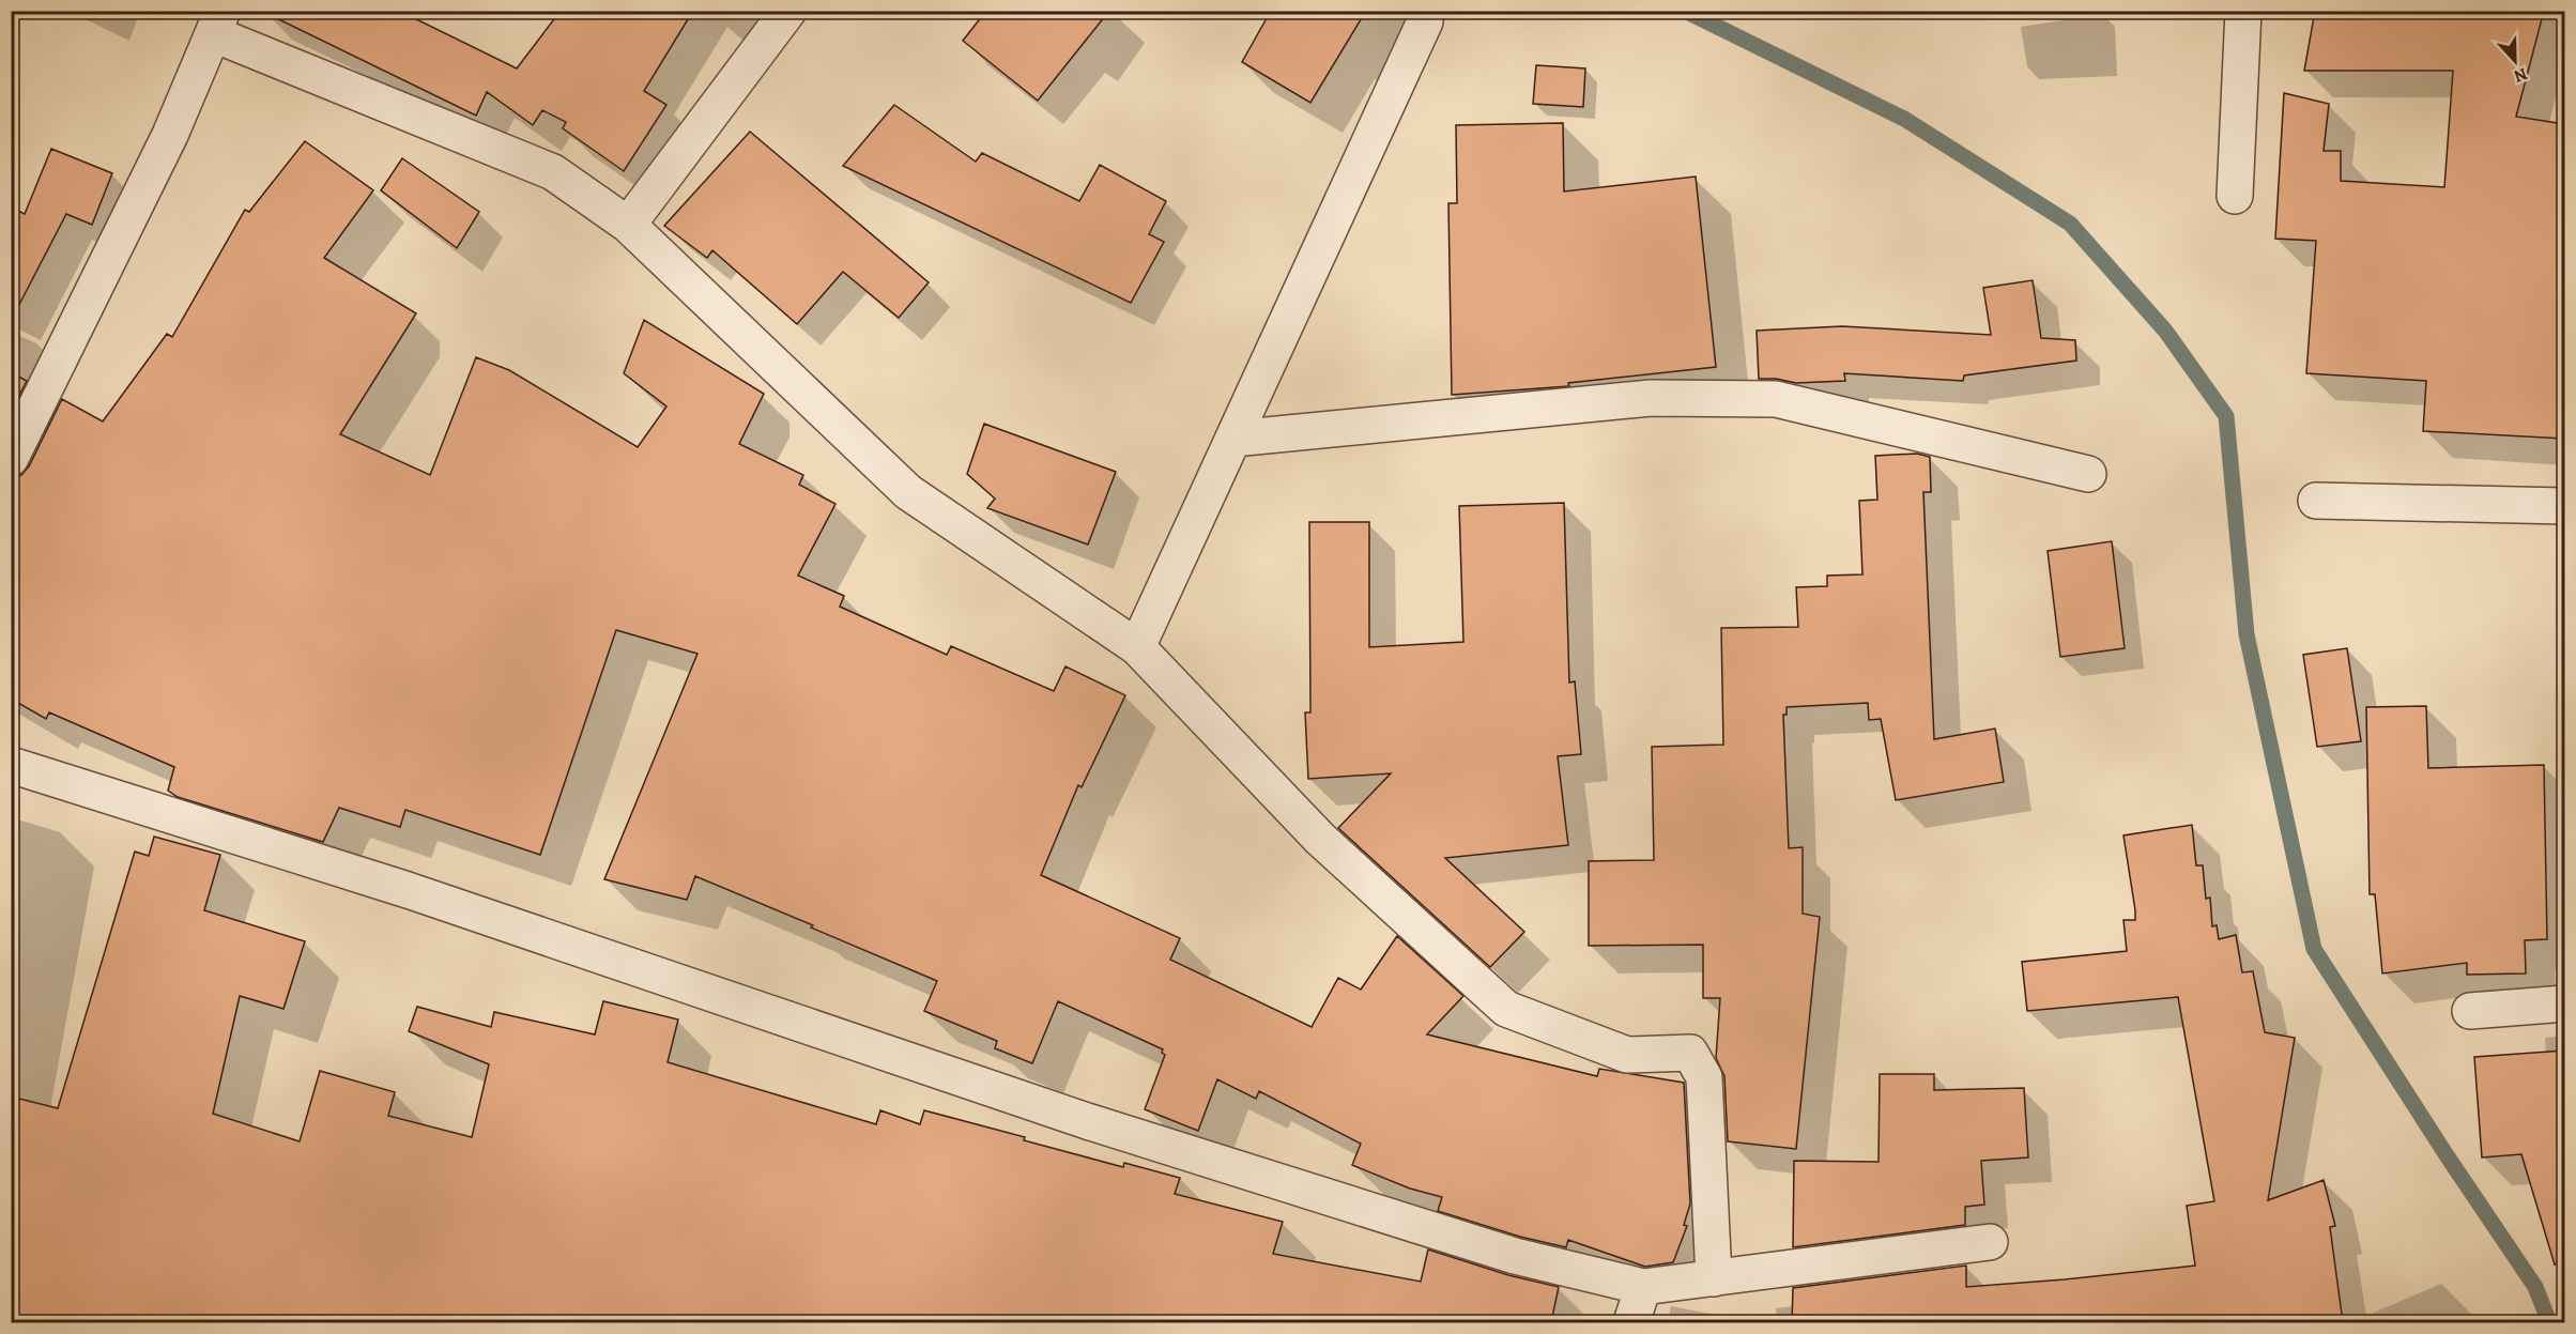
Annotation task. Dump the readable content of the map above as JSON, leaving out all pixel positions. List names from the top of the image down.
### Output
{
  "north": "bottom"
}
